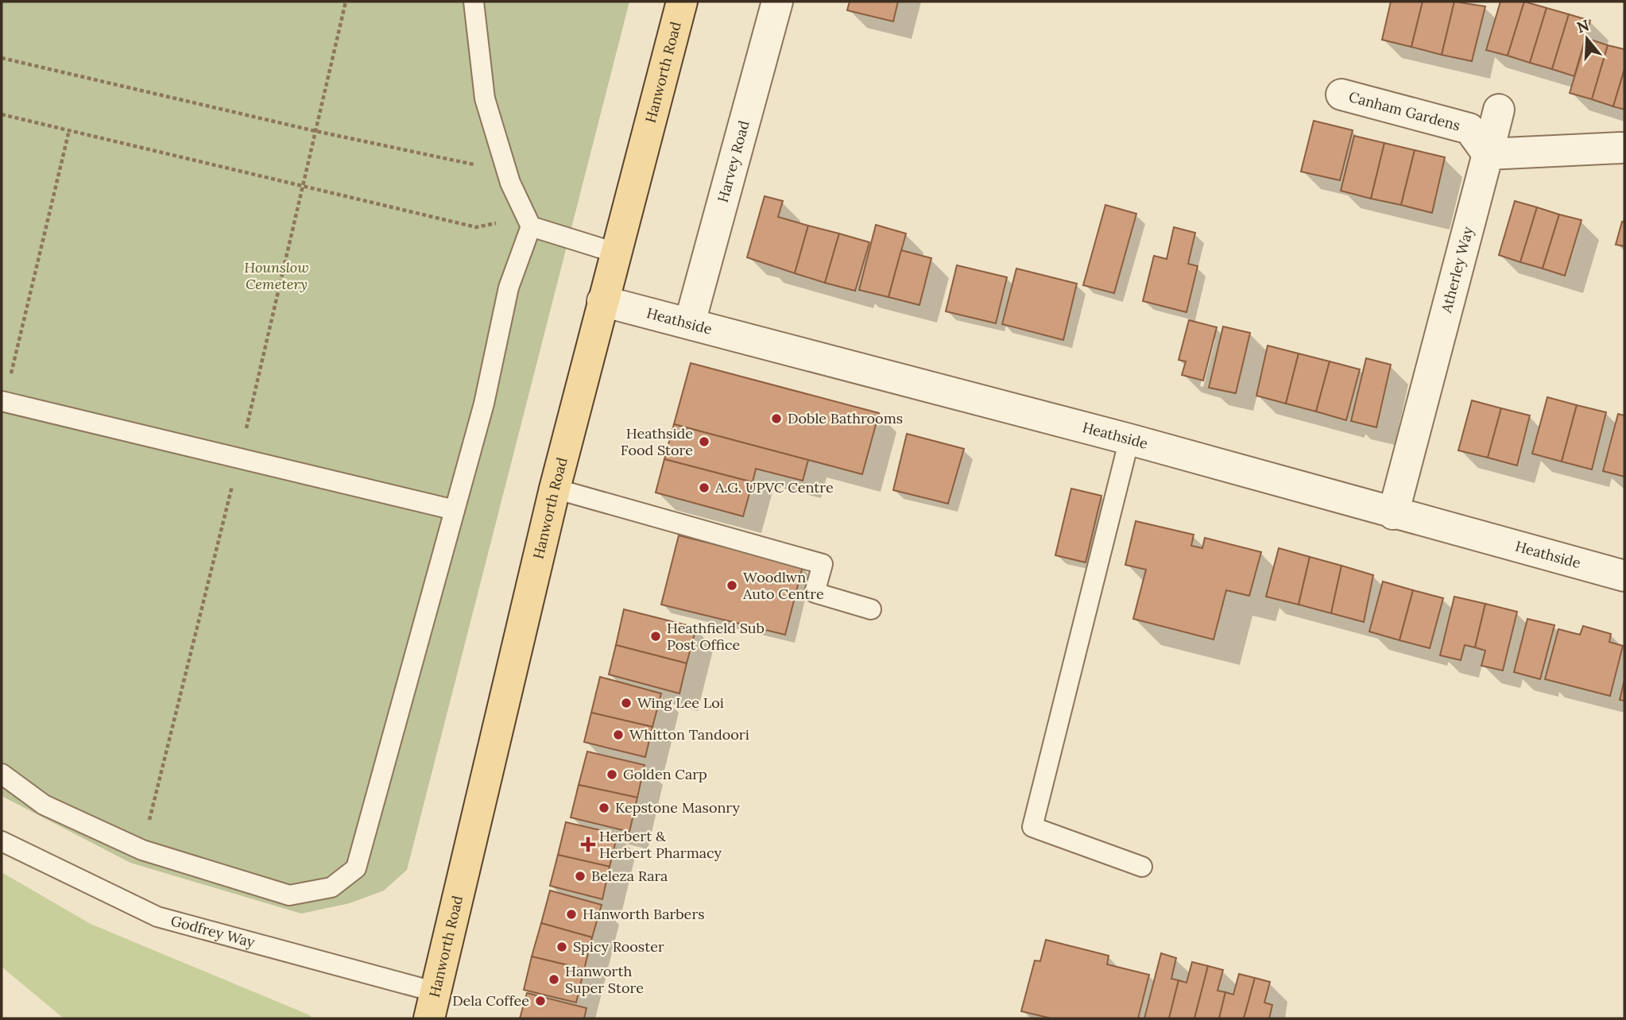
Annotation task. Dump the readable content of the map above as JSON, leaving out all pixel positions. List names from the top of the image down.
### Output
{
  "streets": {
    "main road": ["Hanworth Road"],
    "street": [
      "Canham Gardens",
      "Harvey Road",
      "Atherley Way",
      "Heathside"
    ],
    "lane": ["Godfrey Way"]
  },
  "crossings": [
    ["Hanworth Road", "Heathside"],
    ["Hanworth Road", "Godfrey Way"],
    ["Canham Gardens", "Atherley Way"],
    ["Harvey Road", "Heathside"],
    ["Atherley Way", "Heathside"]
  ],
  "parks": ["Hounslow Cemetery"],
  "places": {
    "other": [
      "Doble Bathrooms",
      "Heathside Food Store",
      "A.G. UPVC Centre",
      "Woodlwn Auto Centre",
      "Heathfield Sub Post Office",
      "Wing Lee Loi",
      "Whitton Tandoori",
      "Golden Carp",
      "Kepstone Masonry",
      "Beleza Rara",
      "Hanworth Barbers",
      "Spicy Rooster",
      "Hanworth Super Store",
      "Dela Coffee"
    ],
    "health": ["Herbert & Herbert Pharmacy"]
  },
  "north": "top"
}
